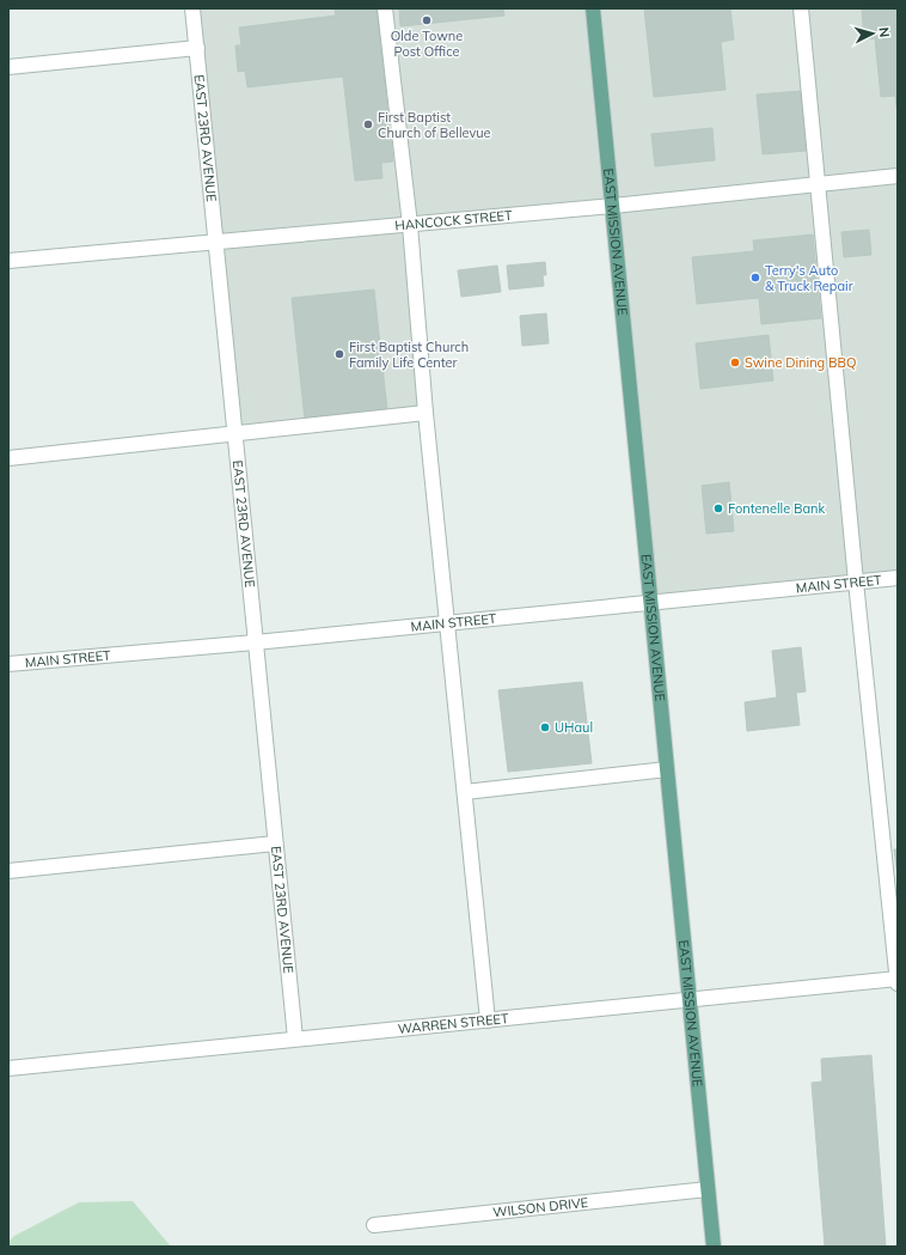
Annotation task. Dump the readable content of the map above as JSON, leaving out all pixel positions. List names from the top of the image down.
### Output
{
  "streets": {
    "main road": ["EAST MISSION AVENUE"],
    "street": [
      "EAST 23RD AVENUE",
      "HANCOCK STREET",
      "MAIN STREET",
      "WARREN STREET",
      "WILSON DRIVE"
    ]
  },
  "crossings": [
    ["EAST 23RD AVENUE", "HANCOCK STREET"],
    ["EAST 23RD AVENUE", "MAIN STREET"],
    ["EAST 23RD AVENUE", "WARREN STREET"],
    ["HANCOCK STREET", "EAST MISSION AVENUE"],
    ["EAST MISSION AVENUE", "MAIN STREET"],
    ["EAST MISSION AVENUE", "WARREN STREET"],
    ["EAST MISSION AVENUE", "WILSON DRIVE"]
  ],
  "places": [
    "Olde Towne Post Office",
    "First Baptist Church of Bellevue",
    "Terry's Auto & Truck Repair",
    "First Baptist Church Family Life Center",
    "Swine Dining BBQ",
    "Fontenelle Bank",
    "UHaul"
  ],
  "north": "right"
}
